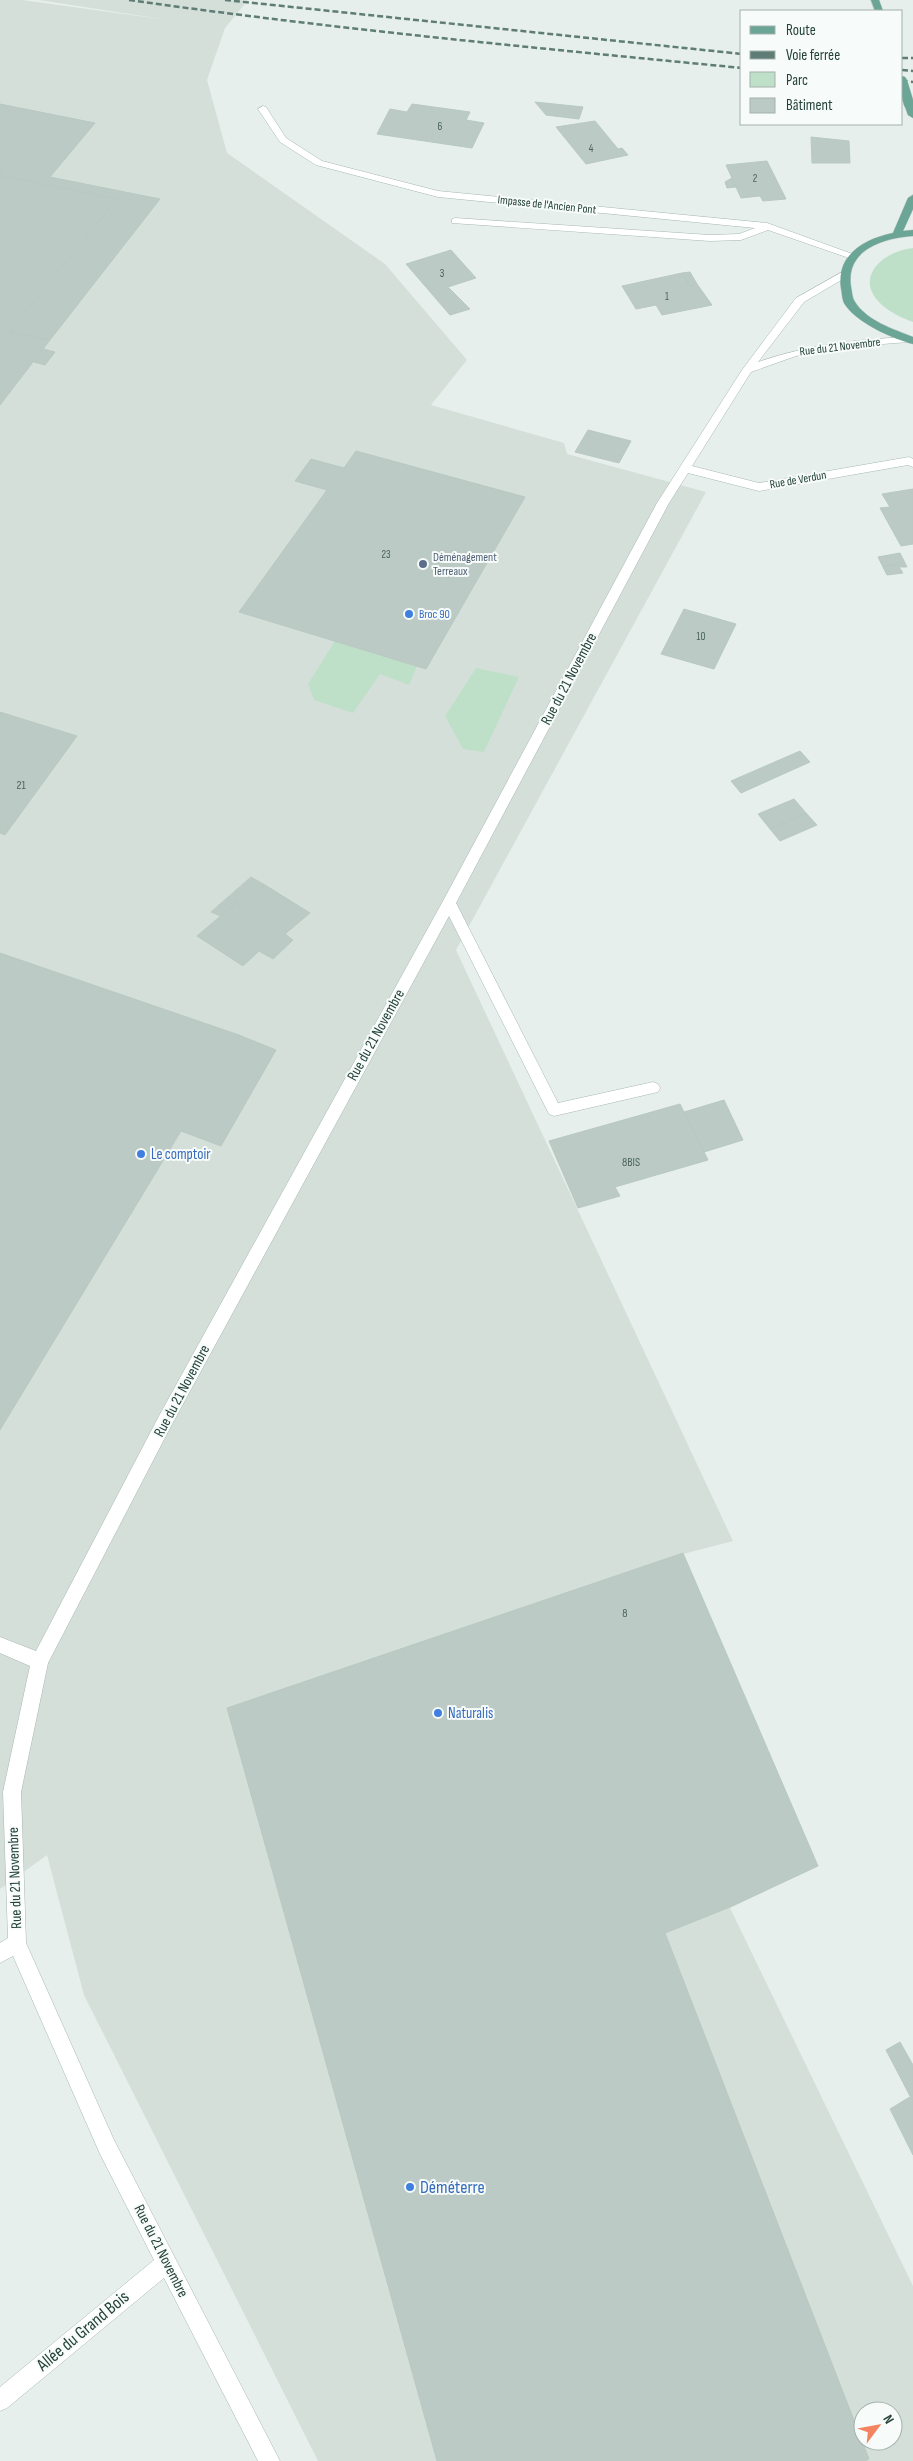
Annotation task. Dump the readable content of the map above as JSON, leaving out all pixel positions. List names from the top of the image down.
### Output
{
  "streets": {
    "street": [
      "Impasse de l'Ancien Pont",
      "Rue du 21 Novembre",
      "Rue de Verdun",
      "Allée du Grand Bois"
    ]
  },
  "crossings": [
    ["Rue du 21 Novembre", "Rue de Verdun"],
    ["Rue du 21 Novembre", "Allée du Grand Bois"]
  ],
  "places": [
    "Déménagement Terreaux",
    "Broc 90",
    "Le comptoir",
    "Naturalis",
    "Déméterre"
  ],
  "house_numbers": [
    "6",
    "4",
    "2",
    "3",
    "1",
    "23",
    "10",
    "21",
    "8BIS",
    "8"
  ],
  "legend": [
    "Route",
    "Voie ferrée",
    "Parc",
    "Bâtiment"
  ],
  "north": "top right"
}
